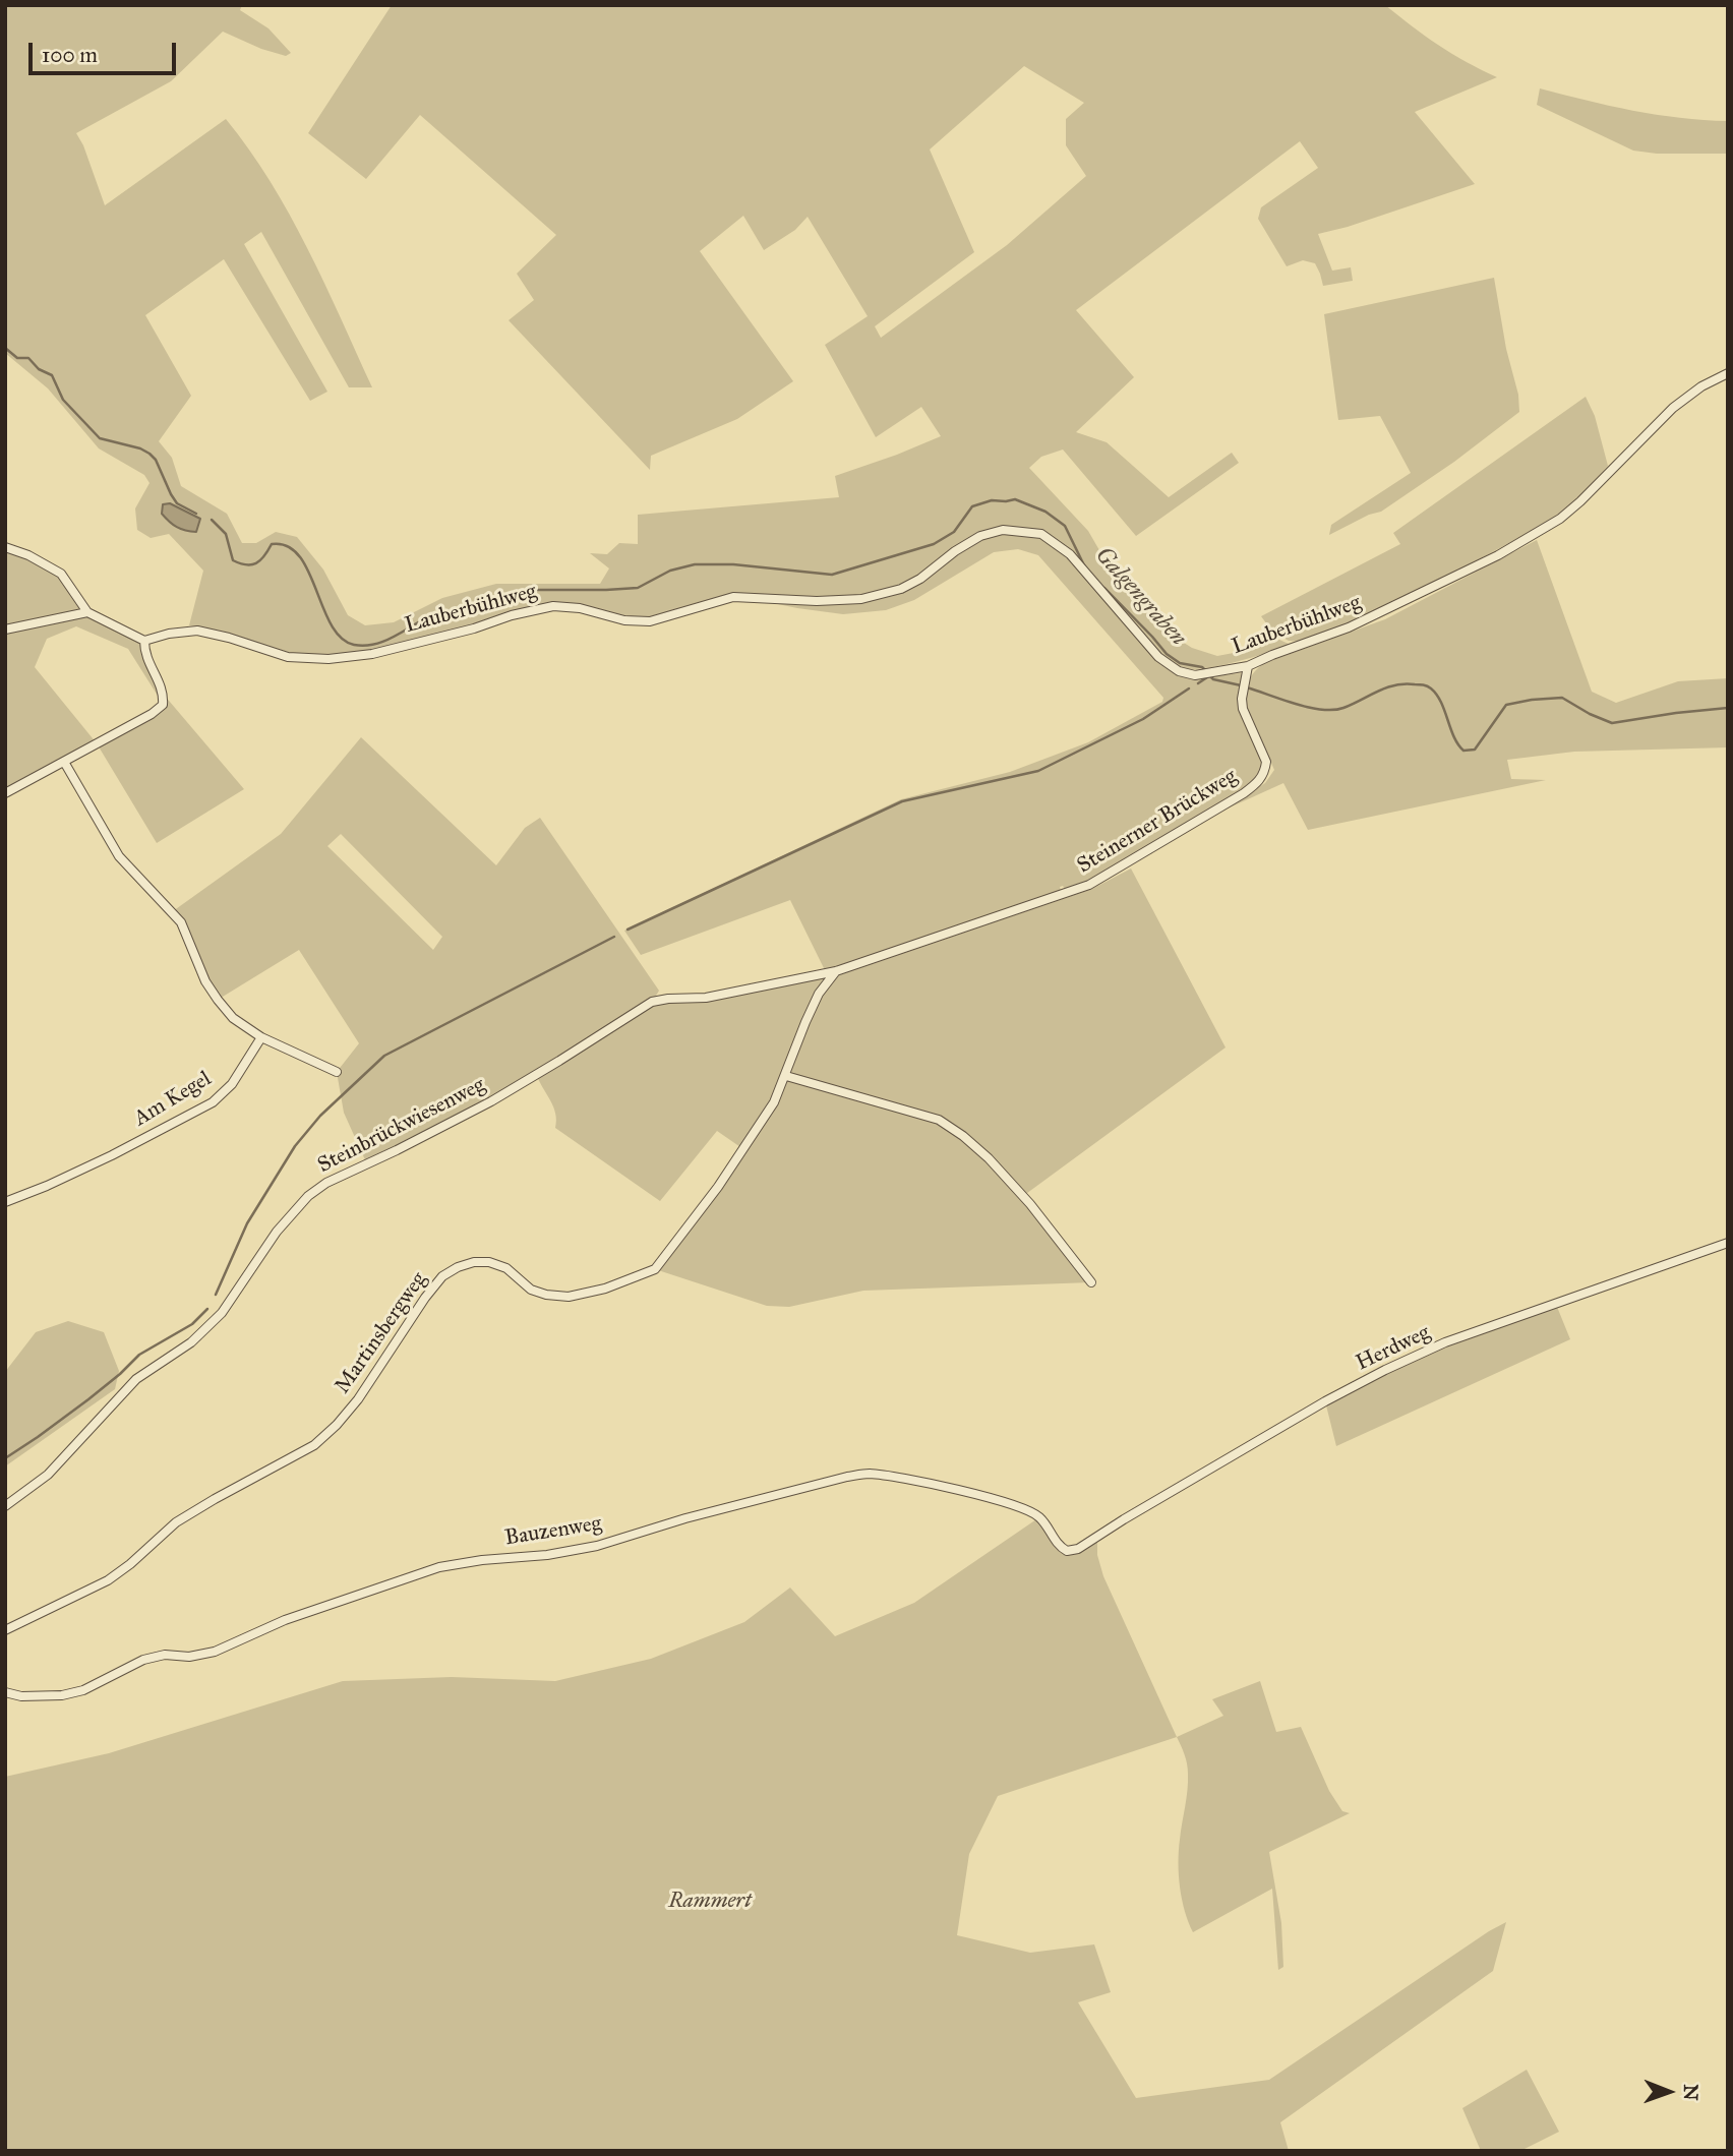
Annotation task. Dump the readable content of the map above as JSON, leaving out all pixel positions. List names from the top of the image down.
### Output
{
  "streets": {
    "street": [
      "Lauberbühlweg",
      "Steinerner Brückweg",
      "Am Kegel",
      "Steinbrückwiesenweg",
      "Martinsbergweg",
      "Herdweg",
      "Bauzenweg"
    ]
  },
  "crossings": [
    ["Lauberbühlweg", "Steinerner Brückweg"],
    ["Steinerner Brückweg", "Steinbrückwiesenweg"],
    ["Steinerner Brückweg", "Martinsbergweg"],
    ["Steinbrückwiesenweg", "Martinsbergweg"],
    ["Herdweg", "Bauzenweg"]
  ],
  "water": ["Galgengraben"],
  "parks": ["Rammert"],
  "scale_bar": "100 m",
  "north": "right"
}
